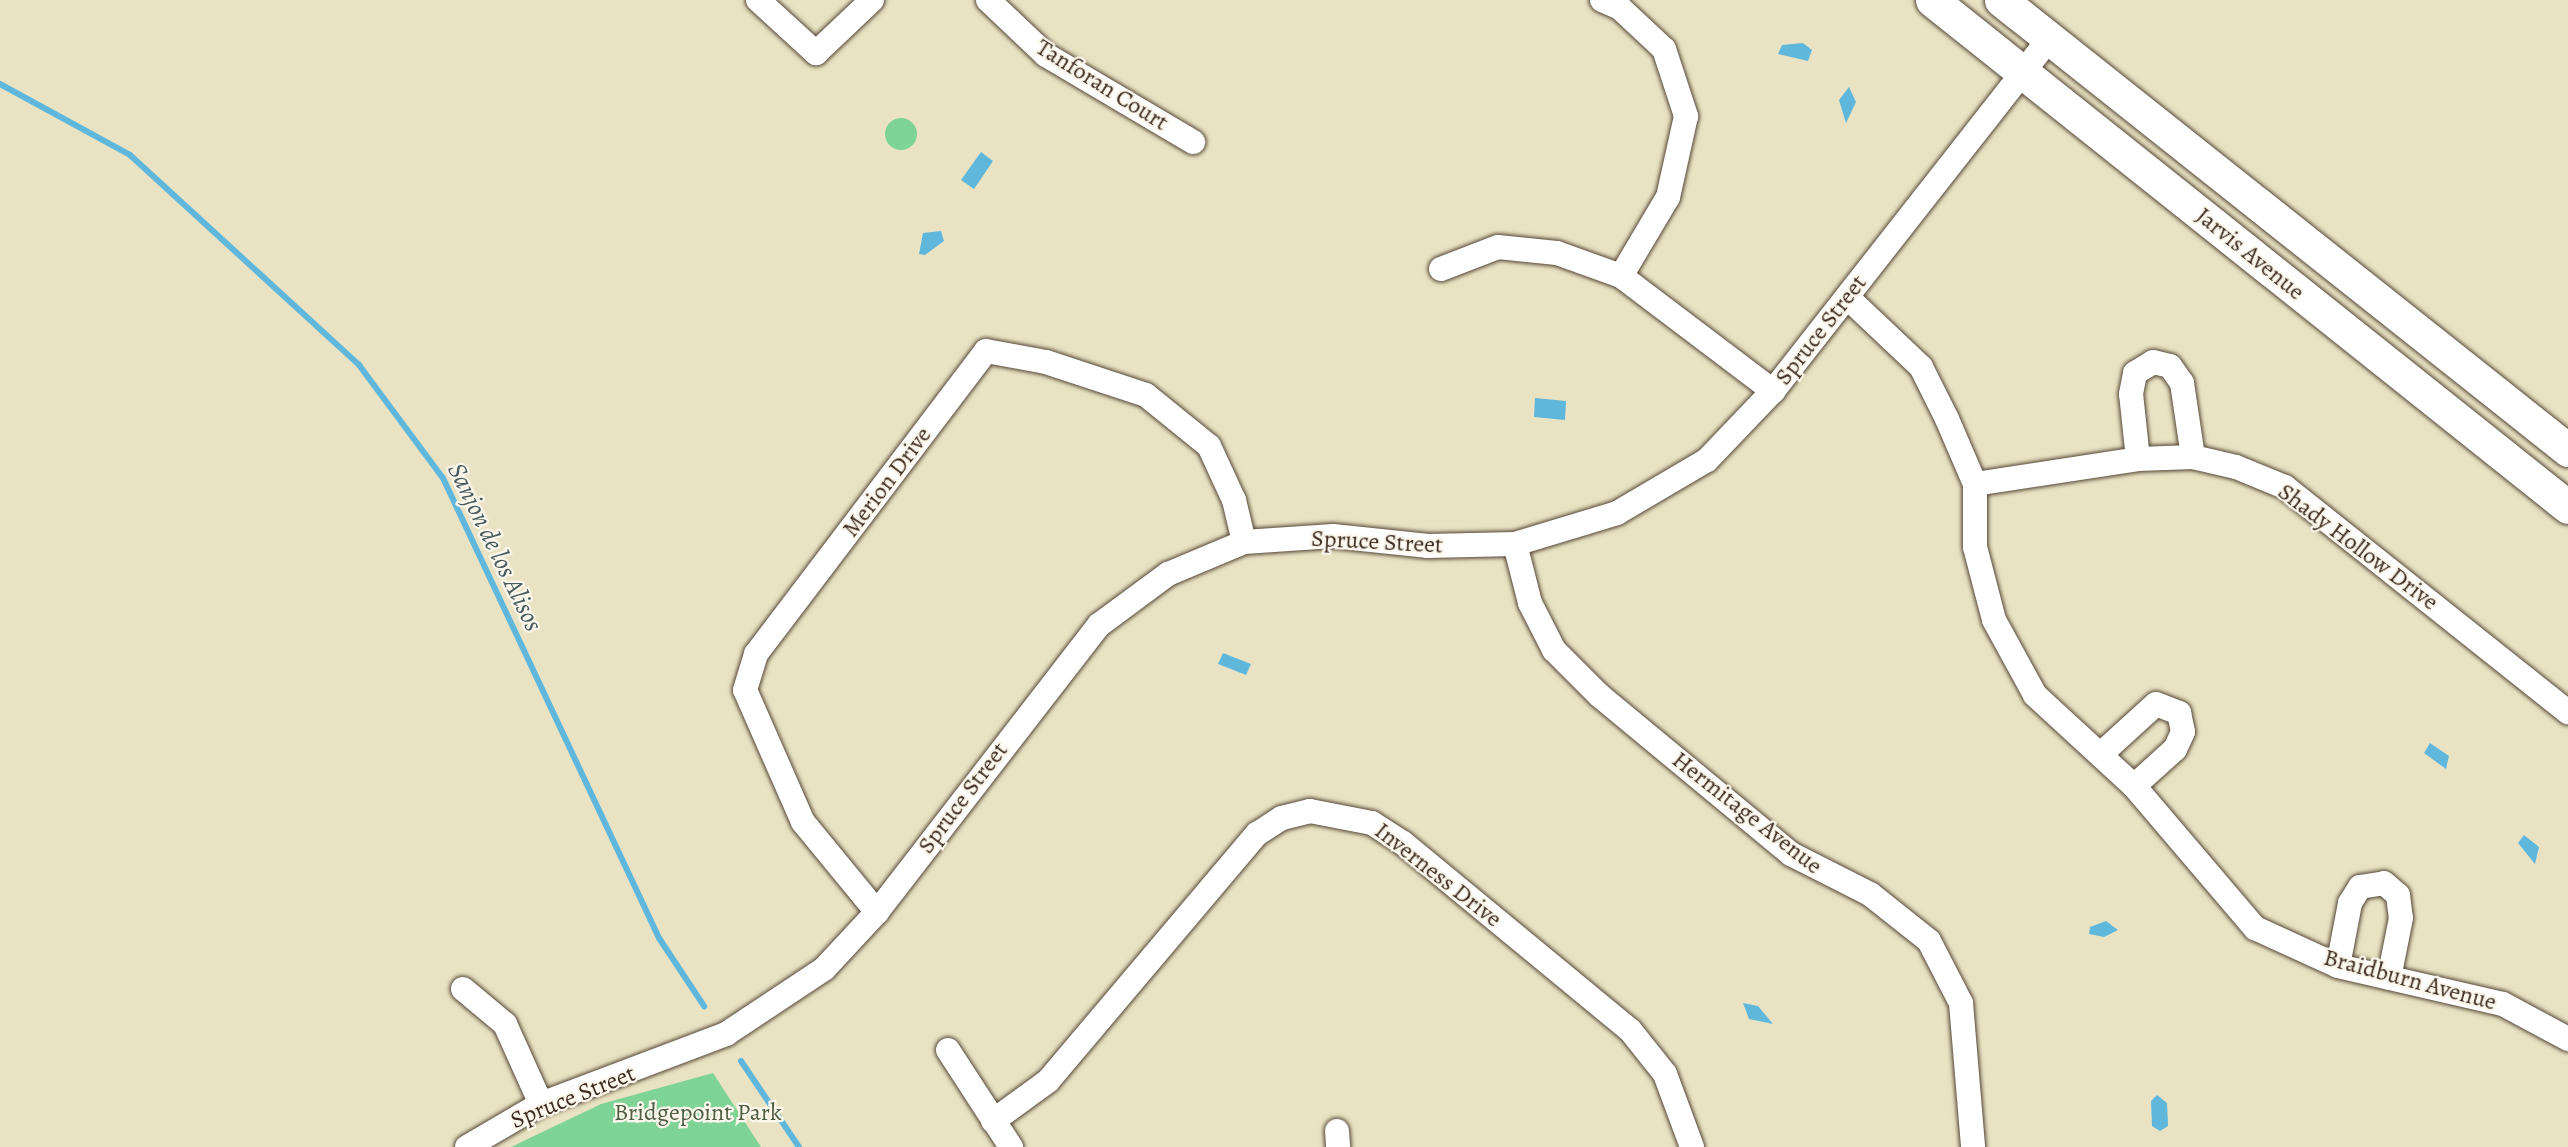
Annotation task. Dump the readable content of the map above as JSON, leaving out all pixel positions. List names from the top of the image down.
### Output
{
  "streets": {
    "main road": ["Jarvis Avenue"],
    "street": [
      "Tanforan Court",
      "Spruce Street",
      "Merion Drive",
      "Shady Hollow Drive",
      "Hermitage Avenue",
      "Inverness Drive",
      "Braidburn Avenue"
    ]
  },
  "crossings": [
    ["Jarvis Avenue", "Spruce Street"],
    ["Spruce Street", "Merion Drive"],
    ["Spruce Street", "Hermitage Avenue"],
    ["Spruce Street", "Braidburn Avenue"],
    ["Shady Hollow Drive", "Braidburn Avenue"]
  ],
  "water": ["Sanjon de los Alisos"],
  "parks": ["Bridgepoint Park"]
}
